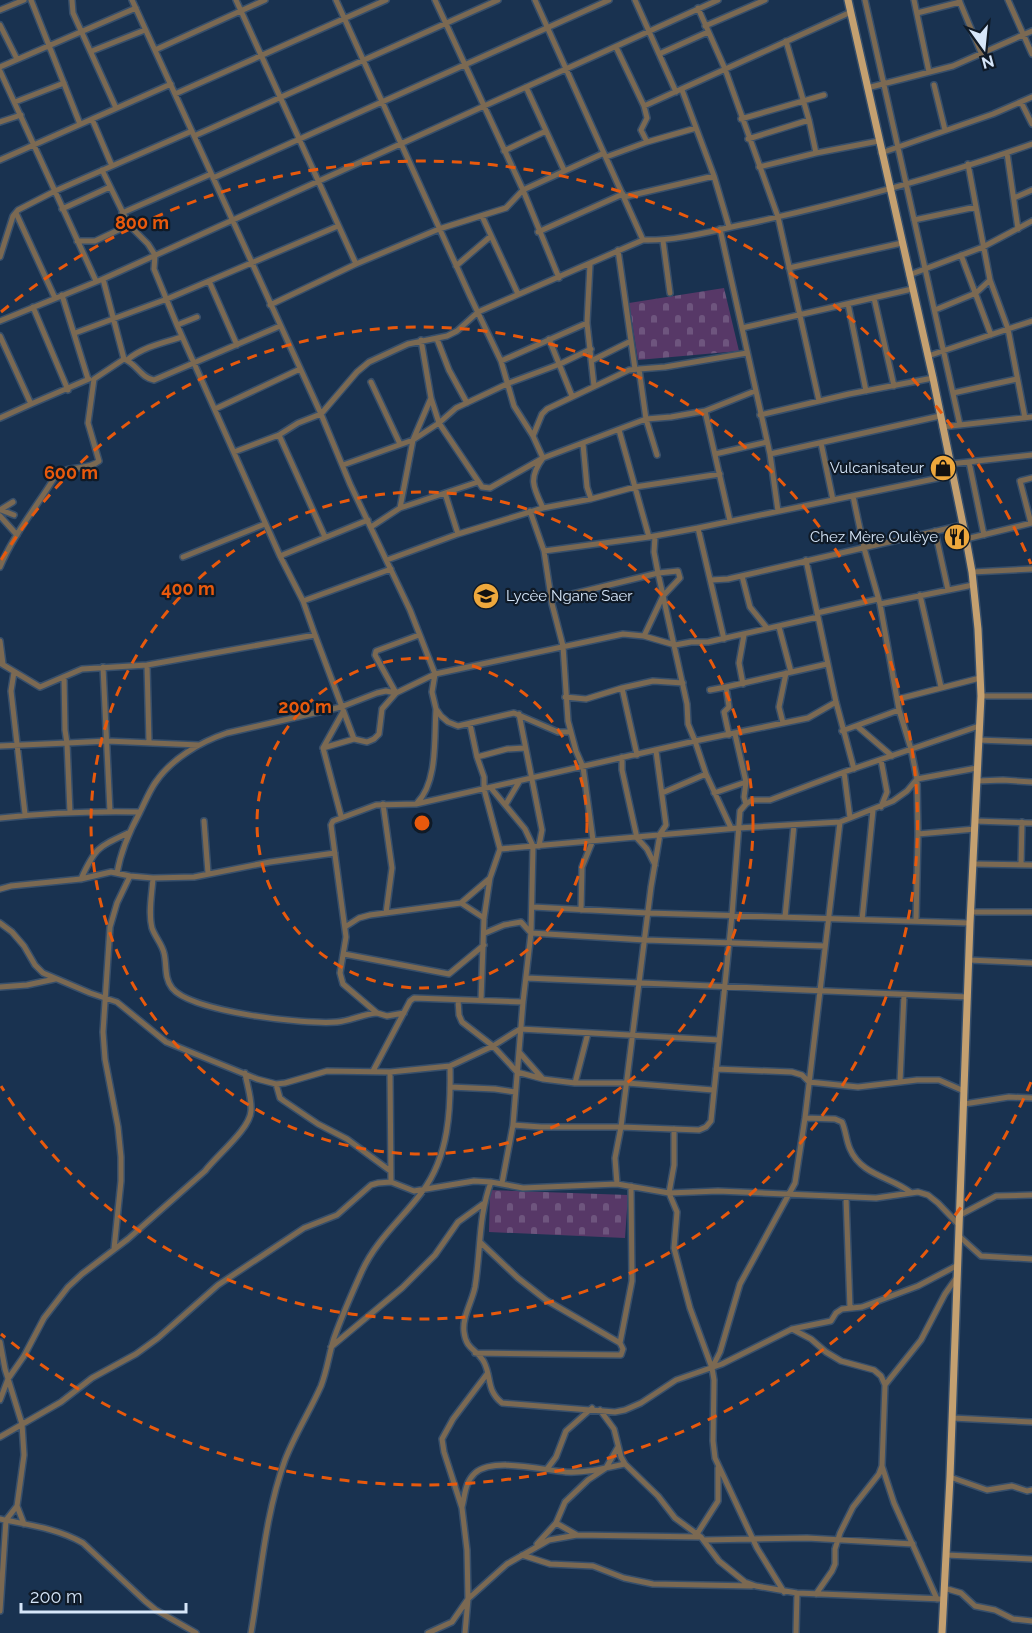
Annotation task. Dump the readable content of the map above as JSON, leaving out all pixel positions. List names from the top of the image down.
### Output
{
  "places": {
    "shop": ["Vulcanisateur"],
    "restaurant": ["Chez Mère Oulèye"],
    "school or university": ["Lycèe Ngane Saer"]
  },
  "scale_bar": "200 m",
  "north": "bottom",
  "rings": [
    "800 m",
    "600 m",
    "400 m",
    "200 m"
  ]
}
